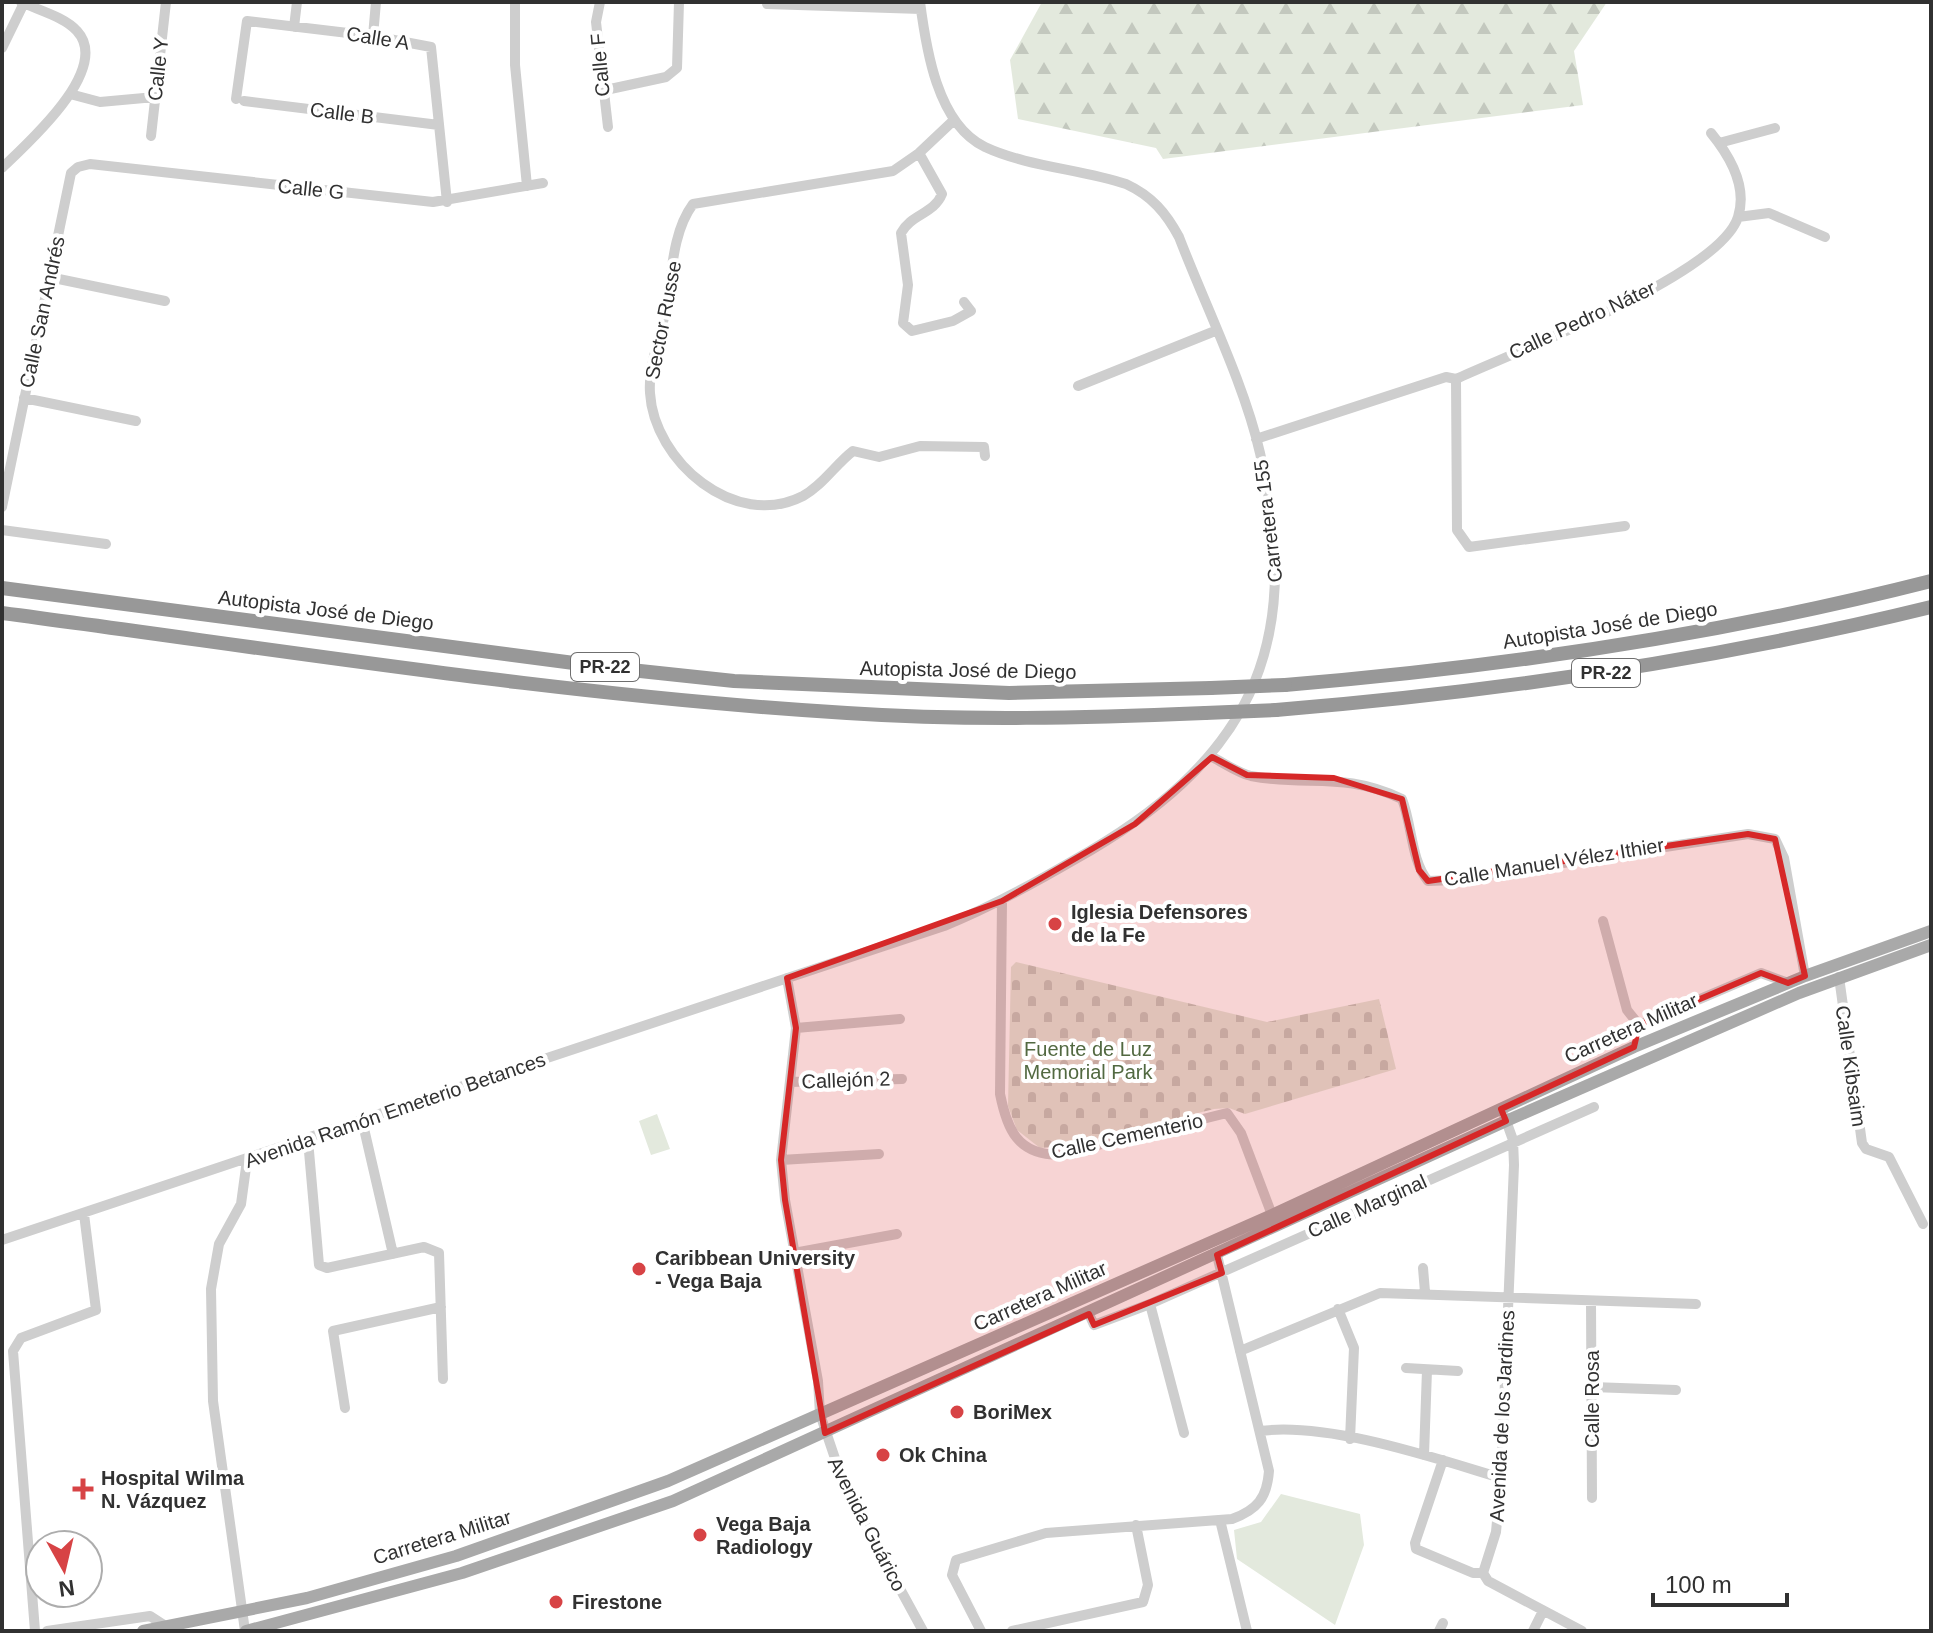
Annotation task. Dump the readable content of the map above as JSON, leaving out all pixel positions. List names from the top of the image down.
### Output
{
  "streets": {
    "highway": ["Autopista José de Diego", "PR-22"],
    "main road": ["Carretera Militar"],
    "street": [
      "Calle A",
      "Calle F",
      "Calle Y",
      "Calle B",
      "Calle G",
      "Calle San Andrés",
      "Sector Russe",
      "Calle Pedro Náter",
      "Carretera 155",
      "Calle Manuel Vélez Ithier",
      "Calle Kibsaim",
      "Callejón 2",
      "Avenida Ramón Emeterio Betances",
      "Calle Cementerio",
      "Calle Marginal",
      "Calle Rosa",
      "Avenida de los Jardines",
      "Avenida Guárico"
    ]
  },
  "crossings": [
    ["Calle A", "Calle B"],
    ["Calle A", "Calle G"],
    ["Calle G", "Calle San Andrés"],
    ["Sector Russe", "Carretera 155"],
    ["Calle Pedro Náter", "Carretera 155"],
    ["Carretera 155", "Calle Manuel Vélez Ithier"],
    ["Carretera 155", "Avenida Ramón Emeterio Betances"],
    ["Carretera 155", "Calle Cementerio"],
    ["Carretera 155", "Avenida Guárico"],
    ["Calle Manuel Vélez Ithier", "Carretera Militar"],
    ["Carretera Militar", "Calle Kibsaim"],
    ["Carretera Militar", "Calle Cementerio"],
    ["Carretera Militar", "Calle Marginal"],
    ["Carretera Militar", "Avenida Guárico"],
    ["Callejón 2", "Avenida Guárico"],
    ["Avenida Ramón Emeterio Betances", "Avenida Guárico"],
    ["Calle Marginal", "Avenida de los Jardines"]
  ],
  "parks": ["Fuente de Luz Memorial Park"],
  "places": {
    "other": [
      "Iglesia Defensores de la Fe",
      "Caribbean University - Vega Baja",
      "BoriMex",
      "Ok China",
      "Vega Baja Radiology",
      "Firestone"
    ],
    "health": ["Hospital Wilma N. Vázquez"]
  },
  "scale_bar": "100 m",
  "north": "bottom"
}
